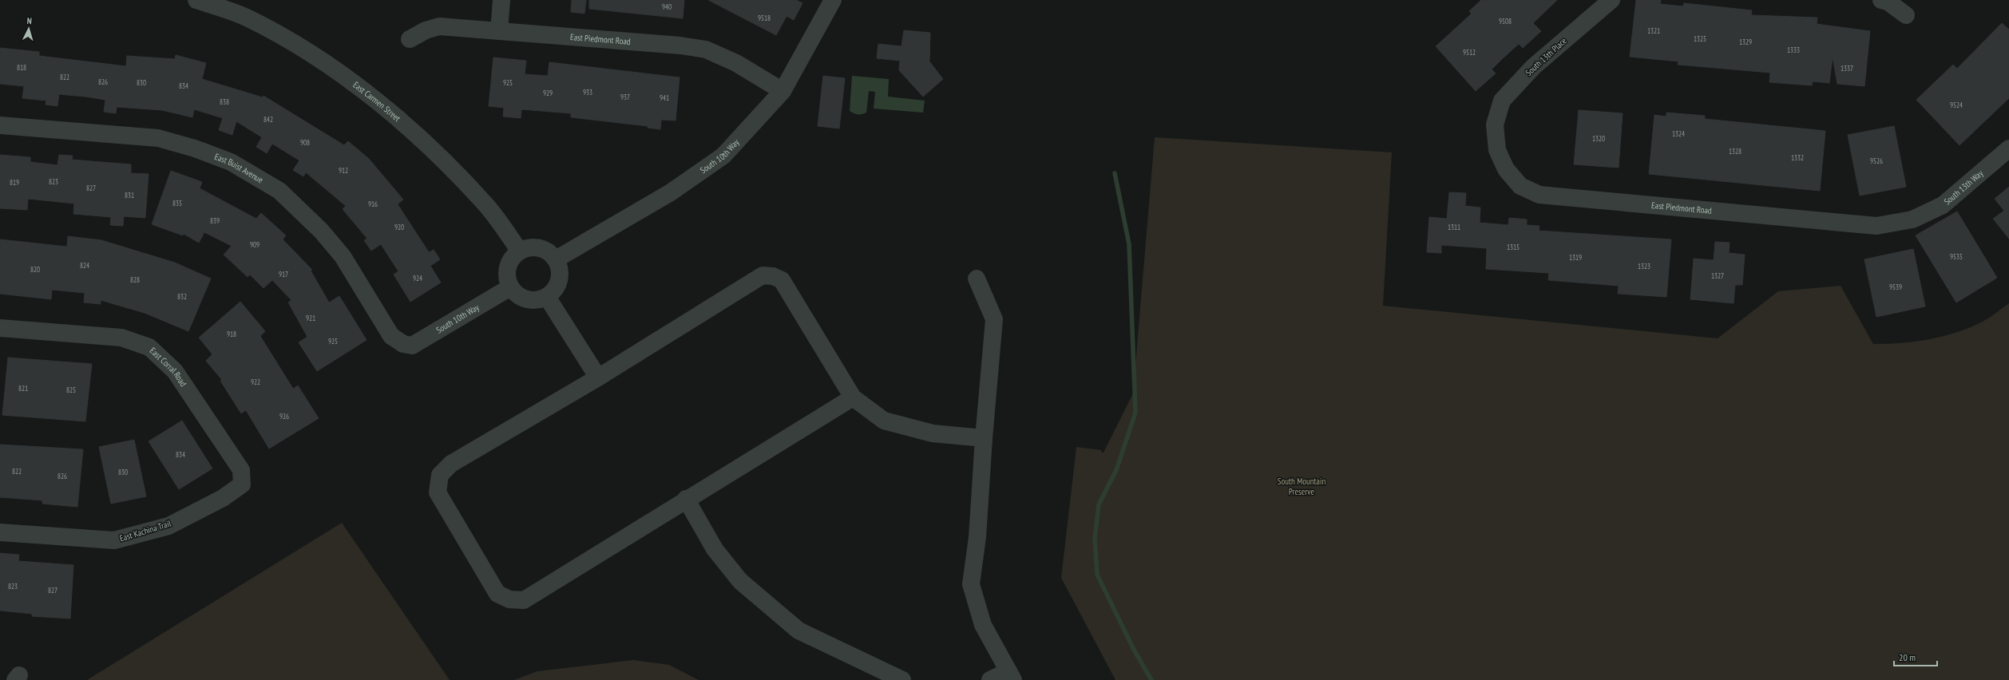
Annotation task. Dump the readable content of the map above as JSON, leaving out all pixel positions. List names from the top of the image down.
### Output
{
  "streets": {
    "street": [
      "East Piedmont Road",
      "South 13th Place",
      "East Carmen Street",
      "South 10th Way",
      "East Buist Avenue",
      "South 13th Way",
      "East Corral Road",
      "East Kachina Trail"
    ]
  },
  "crossings": [
    ["East Piedmont Road", "South 13th Place"],
    ["East Piedmont Road", "South 10th Way"],
    ["East Piedmont Road", "South 13th Way"],
    ["East Carmen Street", "South 10th Way"],
    ["South 10th Way", "East Buist Avenue"],
    ["East Corral Road", "East Kachina Trail"]
  ],
  "parks": ["South Mountain Preserve"],
  "house_numbers": [
    "940",
    "9518",
    "9508",
    "1321",
    "1325",
    "1329",
    "1333",
    "9512",
    "818",
    "1337",
    "822",
    "826",
    "830",
    "925",
    "834",
    "933",
    "929",
    "937",
    "941",
    "838",
    "9524",
    "842",
    "1324",
    "1320",
    "908",
    "1328",
    "1332",
    "9526",
    "912",
    "823",
    "819",
    "827",
    "831",
    "835",
    "916",
    "839",
    "920",
    "1311",
    "909",
    "1315",
    "9535",
    "1319",
    "824",
    "1323",
    "820",
    "917",
    "1327",
    "924",
    "828",
    "9539",
    "832",
    "921",
    "918",
    "925",
    "922",
    "821",
    "825",
    "926",
    "834",
    "822",
    "830",
    "826",
    "823",
    "827"
  ],
  "scale_bar": "20 m",
  "north": "top"
}
